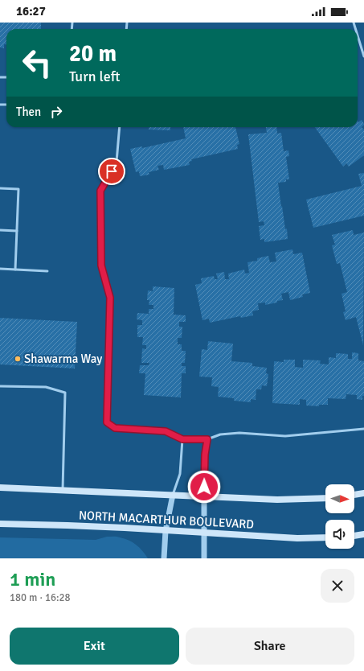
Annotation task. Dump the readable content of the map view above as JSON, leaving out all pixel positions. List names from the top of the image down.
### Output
{
  "streets": {
    "main road": ["NORTH MACARTHUR BOULEVARD"]
  },
  "places": ["Shawarma Way"],
  "north": "right",
  "page": {
    "status": "16:27",
    "turn": ["20 m", "Turn left"],
    "then": "Then",
    "heading": ["1 min", "180 m · 16:28"],
    "buttons": ["Exit", "Share"]
  }
}
